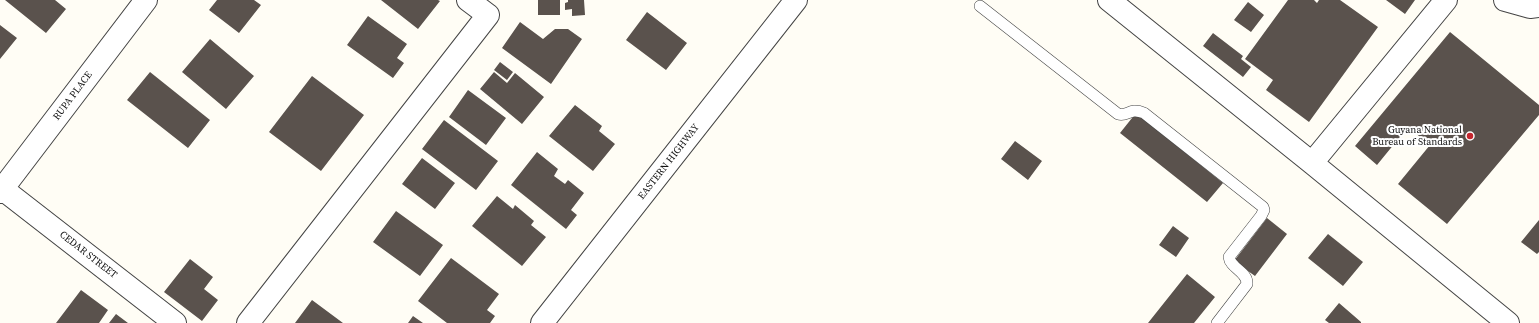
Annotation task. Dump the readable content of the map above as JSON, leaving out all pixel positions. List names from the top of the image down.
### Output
{
  "streets": {
    "street": ["RUPA PLACE", "EASTERN HIGHWAY", "CEDAR STREET"]
  },
  "crossings": [
    ["RUPA PLACE", "CEDAR STREET"]
  ],
  "places": ["Guyana National Bureau of Standards"]
}
